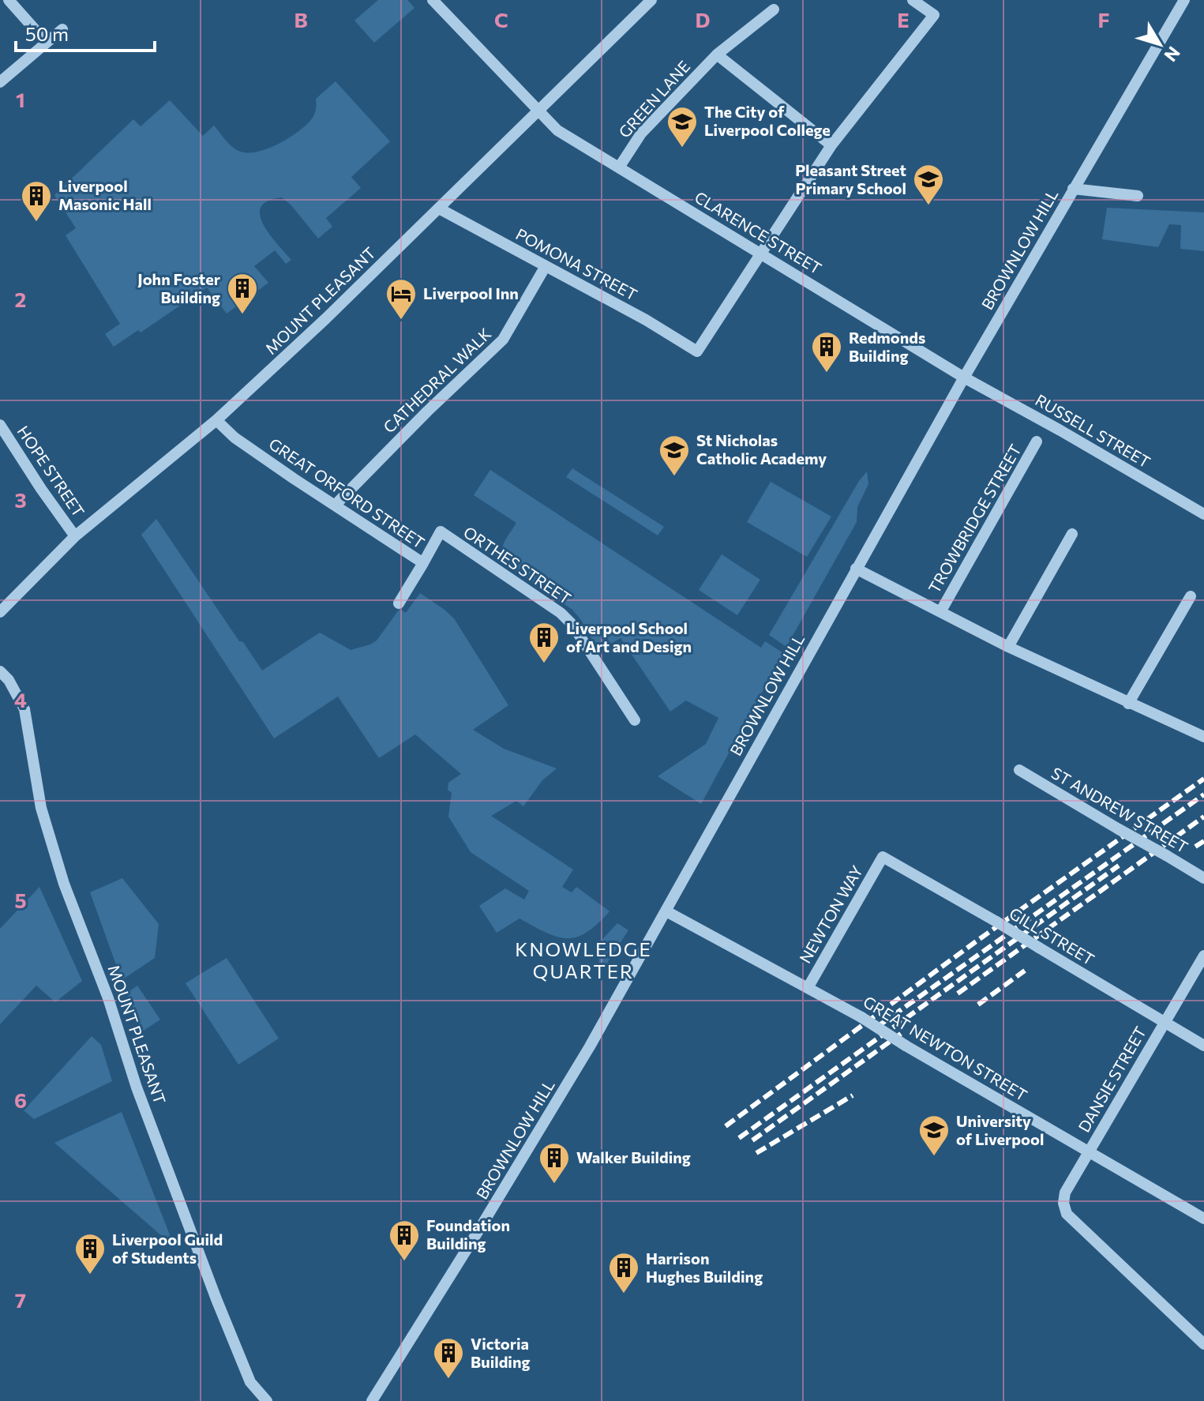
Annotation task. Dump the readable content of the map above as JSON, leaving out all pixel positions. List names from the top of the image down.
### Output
{
  "streets": {
    "street": [
      "GREEN LANE",
      "CLARENCE STREET",
      "BROWNLOW HILL",
      "POMONA STREET",
      "MOUNT PLEASANT",
      "CATHEDRAL WALK",
      "RUSSELL STREET",
      "HOPE STREET",
      "GREAT ORFORD STREET",
      "TROWBRIDGE STREET",
      "ORTHES STREET",
      "ST ANDREW STREET",
      "NEWTON WAY",
      "GILL STREET",
      "GREAT NEWTON STREET",
      "DANSIE STREET"
    ]
  },
  "crossings": [
    ["GREEN LANE", "CLARENCE STREET"],
    ["CLARENCE STREET", "BROWNLOW HILL"],
    ["CLARENCE STREET", "POMONA STREET"],
    ["CLARENCE STREET", "MOUNT PLEASANT"],
    ["CLARENCE STREET", "RUSSELL STREET"],
    ["BROWNLOW HILL", "RUSSELL STREET"],
    ["BROWNLOW HILL", "TROWBRIDGE STREET"],
    ["BROWNLOW HILL", "GREAT NEWTON STREET"],
    ["POMONA STREET", "MOUNT PLEASANT"],
    ["POMONA STREET", "CATHEDRAL WALK"],
    ["MOUNT PLEASANT", "HOPE STREET"],
    ["MOUNT PLEASANT", "GREAT ORFORD STREET"],
    ["CATHEDRAL WALK", "GREAT ORFORD STREET"],
    ["GREAT ORFORD STREET", "ORTHES STREET"],
    ["NEWTON WAY", "GILL STREET"],
    ["NEWTON WAY", "GREAT NEWTON STREET"],
    ["GILL STREET", "DANSIE STREET"],
    ["GREAT NEWTON STREET", "DANSIE STREET"]
  ],
  "districts": ["KNOWLEDGE QUARTER"],
  "places": {
    "school or university": [
      "The City of Liverpool College",
      "Pleasant Street Primary School",
      "St Nicholas Catholic Academy",
      "University of Liverpool"
    ],
    "building": [
      "Liverpool Masonic Hall",
      "John Foster Building",
      "Redmonds Building",
      "Liverpool School of Art and Design",
      "Walker Building",
      "Foundation Building",
      "Liverpool Guild of Students",
      "Harrison Hughes Building",
      "Victoria Building"
    ],
    "hotel": ["Liverpool Inn"]
  },
  "scale_bar": "50 m",
  "north": "bottom right",
  "grid": {
    "columns": [
      "B",
      "C",
      "D",
      "E",
      "F"
    ],
    "rows": [
      "1",
      "2",
      "3",
      "4",
      "5",
      "6",
      "7"
    ]
  }
}
